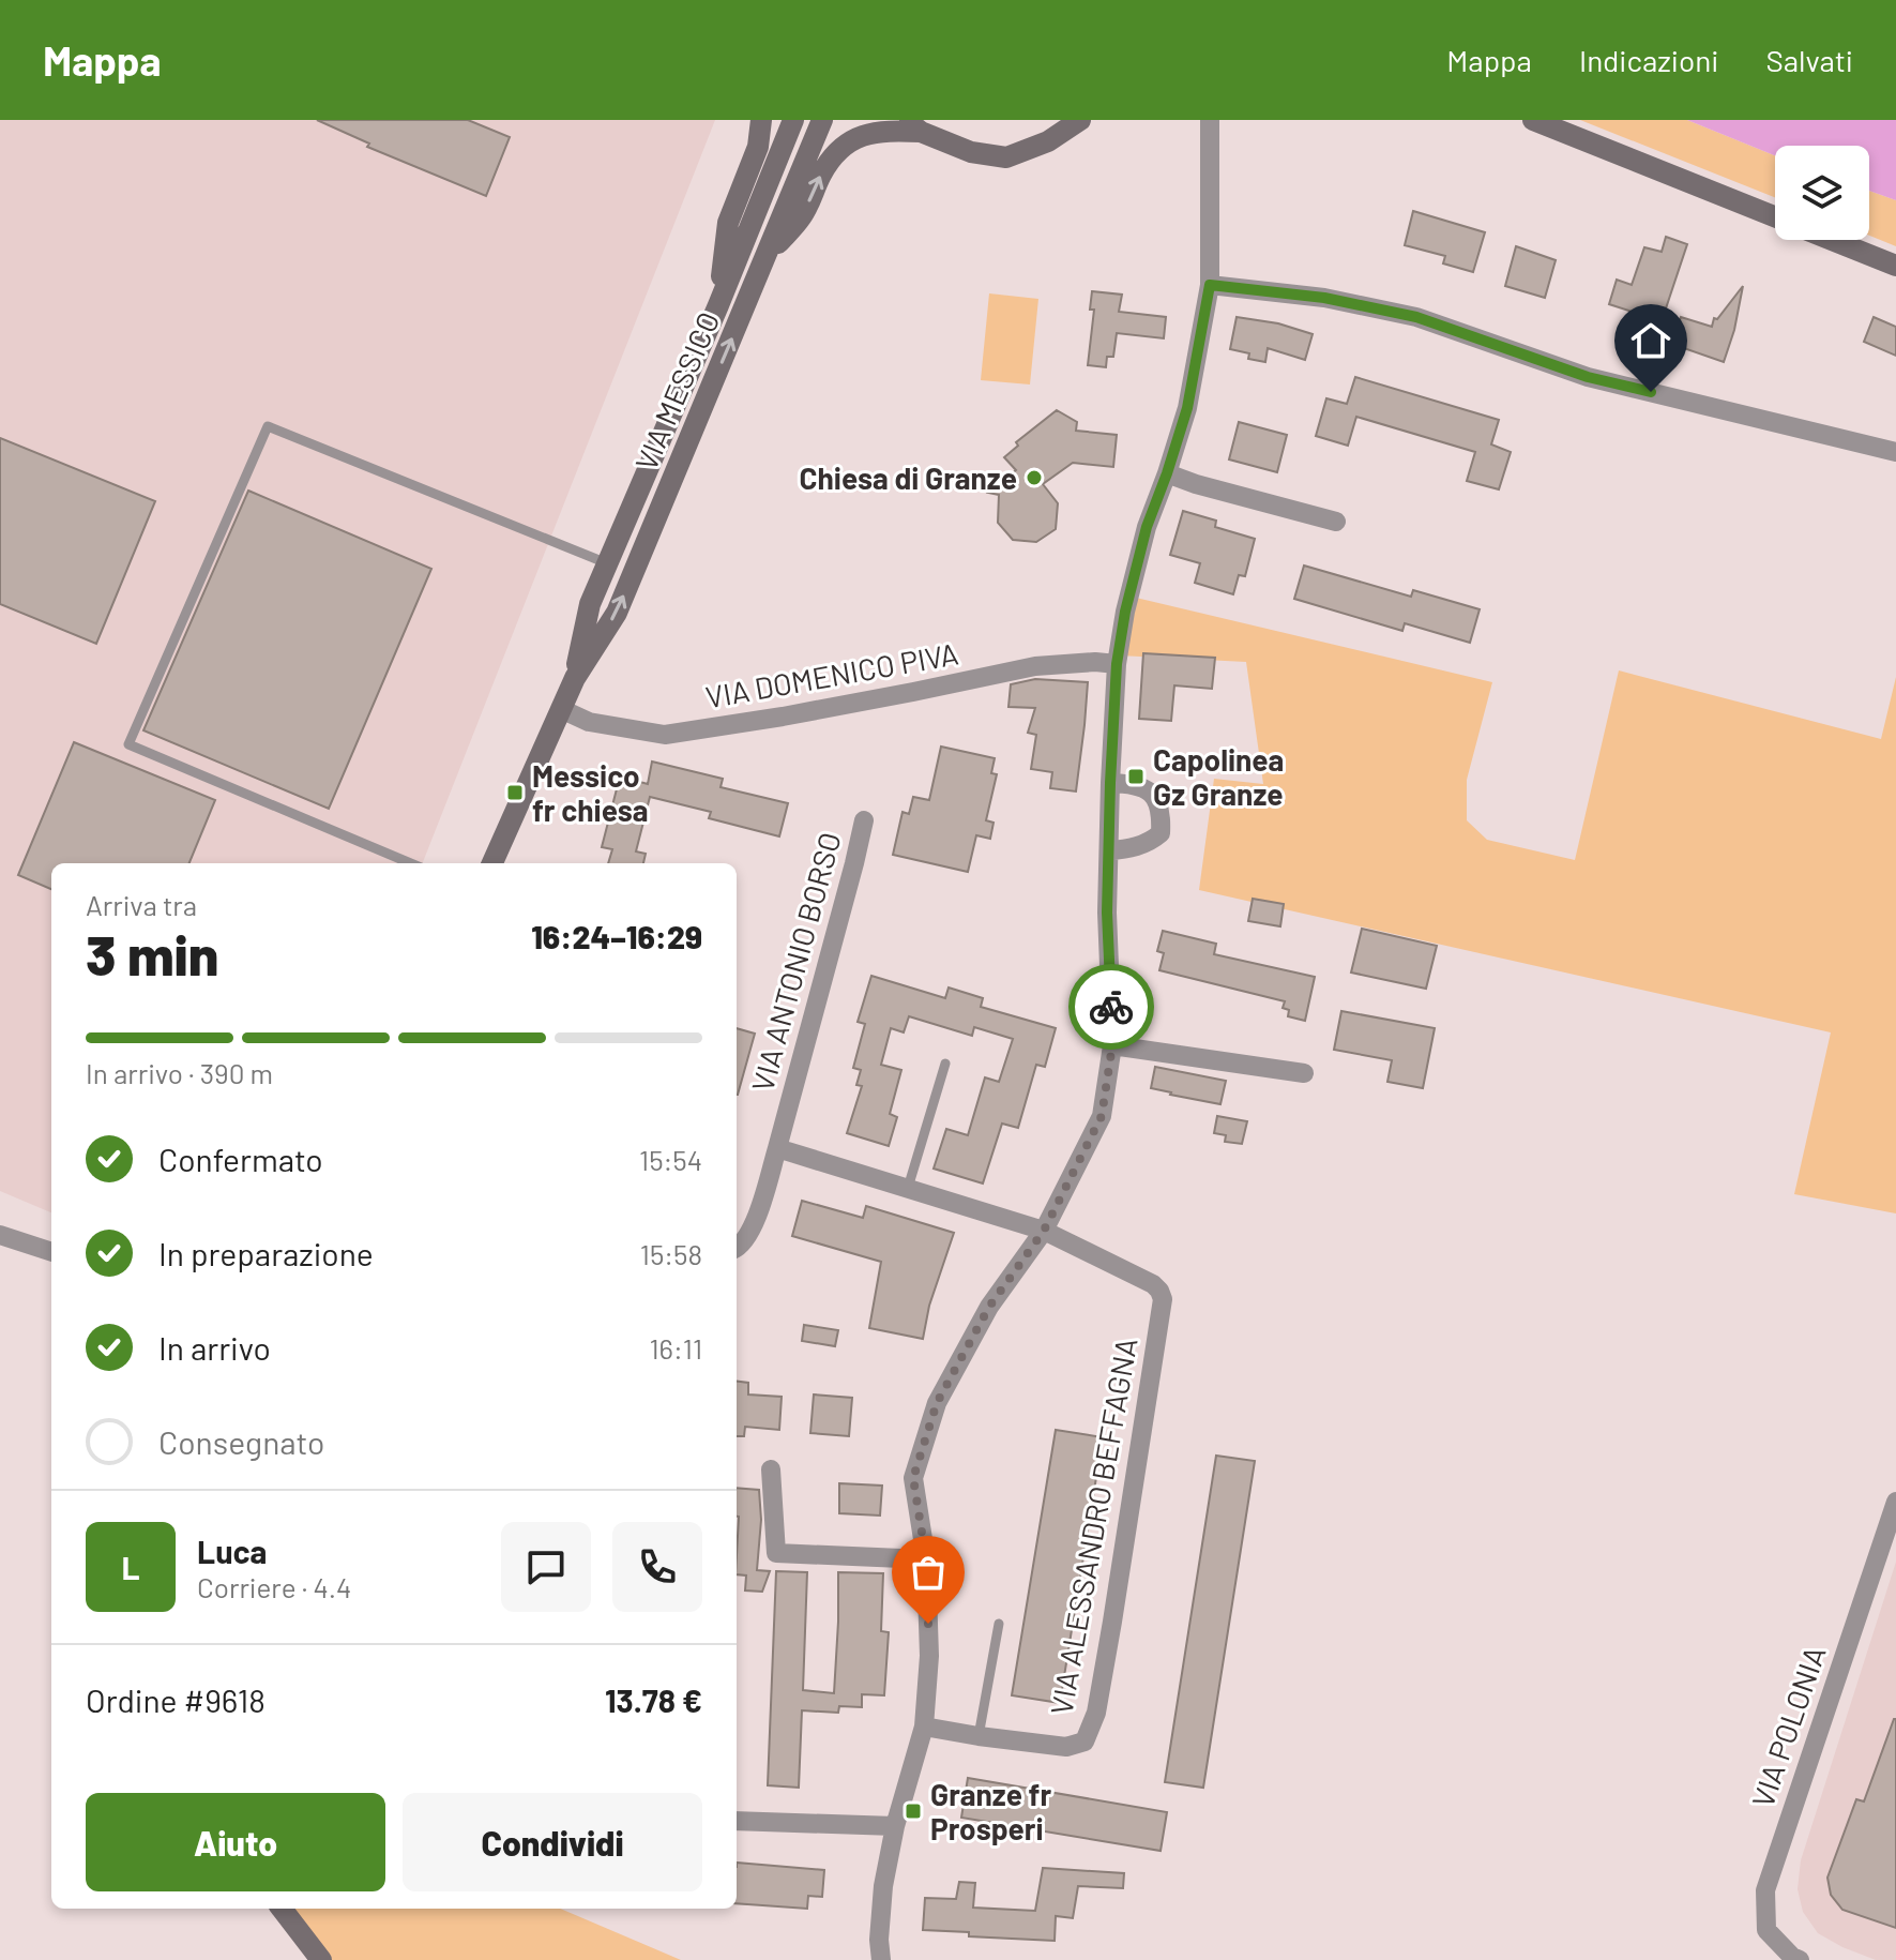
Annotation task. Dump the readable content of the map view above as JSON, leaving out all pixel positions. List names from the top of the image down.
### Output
{
  "streets": {
    "street": [
      "VIA MESSICO",
      "VIA DOMENICO PIVA",
      "VIA ANTONIO BORSO",
      "VIA ALESSANDRO BEFFAGNA",
      "VIA POLONIA"
    ]
  },
  "crossings": [
    ["VIA MESSICO", "VIA DOMENICO PIVA"]
  ],
  "places": {
    "other": ["Chiesa di Granze"],
    "transit": ["Capolinea Gz Granze", "Messico fr chiesa", "Granze fr Prosperi"]
  },
  "page": {
    "header": "Mappa",
    "nav": ["Mappa", "Indicazioni", "Salvati"],
    "heading": ["3 min", "Arriva tra", "16:24–16:29"],
    "panel": [
      "Luca",
      "Corriere · 4.4",
      "Ordine #9618",
      "13.78 €"
    ],
    "bar": "In arrivo · 390 m",
    "list": [
      ["Confermato", "15:54"],
      ["In preparazione", "15:58"],
      ["In arrivo", "16:11"],
      "Consegnato"
    ],
    "round": "L",
    "buttons": ["Aiuto", "Condividi"]
  }
}
